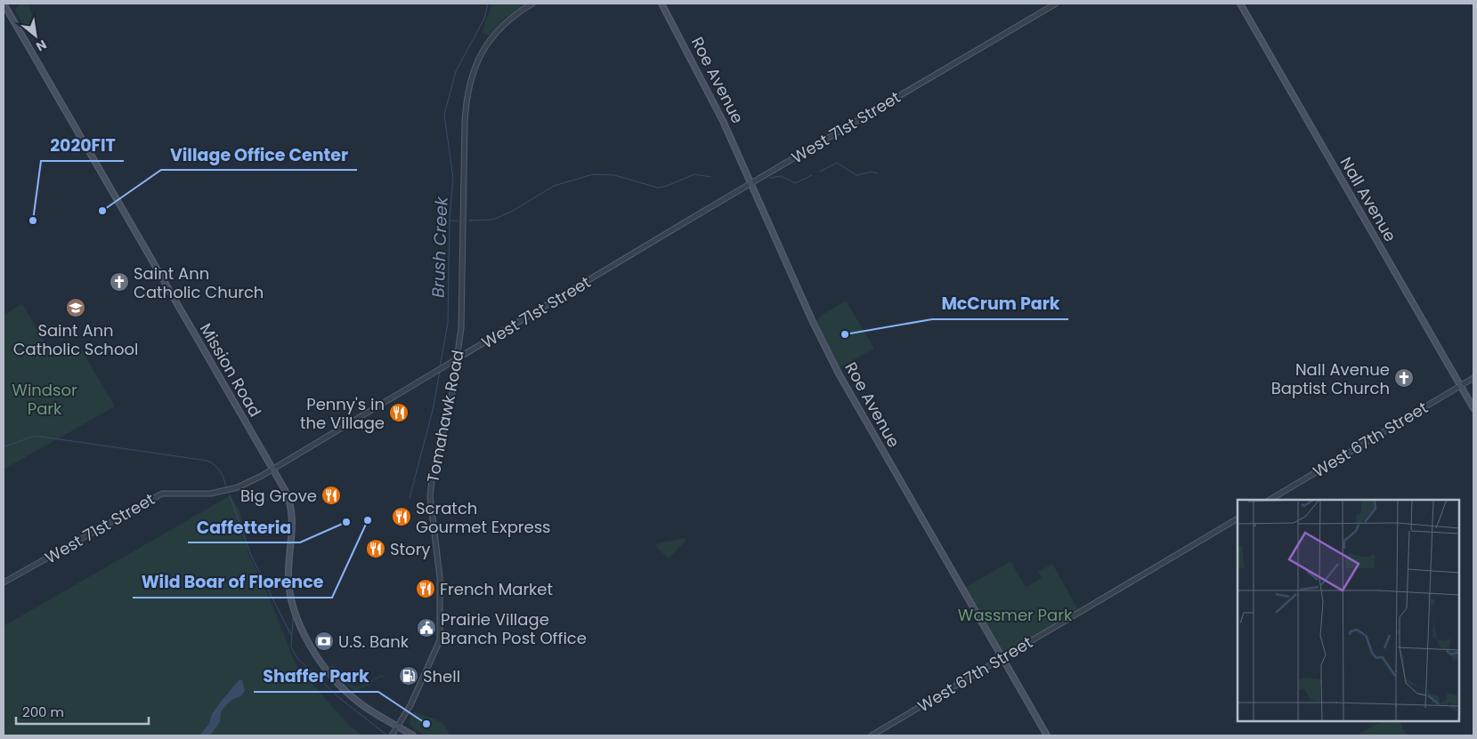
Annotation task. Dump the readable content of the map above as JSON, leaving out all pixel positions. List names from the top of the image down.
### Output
{
  "streets": {
    "main road": ["Roe Avenue", "Nall Avenue", "Mission Road"],
    "street": ["West 71st Street", "Tomahawk Road", "West 67th Street"]
  },
  "crossings": [
    ["Roe Avenue", "West 71st Street"],
    ["Roe Avenue", "West 67th Street"],
    ["West 71st Street", "Mission Road"],
    ["West 71st Street", "Tomahawk Road"],
    ["Nall Avenue", "West 67th Street"],
    ["Mission Road", "Tomahawk Road"]
  ],
  "water": ["Brush Creek"],
  "parks": ["Windsor Park", "Wassmer Park"],
  "places": {
    "other": [
      "Village Office Center",
      "2020FIT",
      "McCrum Park",
      "Wild Boar of Florence",
      "Caffetteria",
      "Shaffer Park"
    ],
    "church": ["Saint Ann Catholic Church", "Nall Avenue Baptist Church"],
    "school or university": ["Saint Ann Catholic School"],
    "restaurant": [
      "Penny's in the Village",
      "Big Grove",
      "Scratch Gourmet Express",
      "Story",
      "French Market"
    ],
    "public building": ["Prairie Village Branch Post Office"],
    "bank": ["U.S. Bank"],
    "fuel station": ["Shell"]
  },
  "scale_bar": "200 m",
  "north": "bottom right"
}
